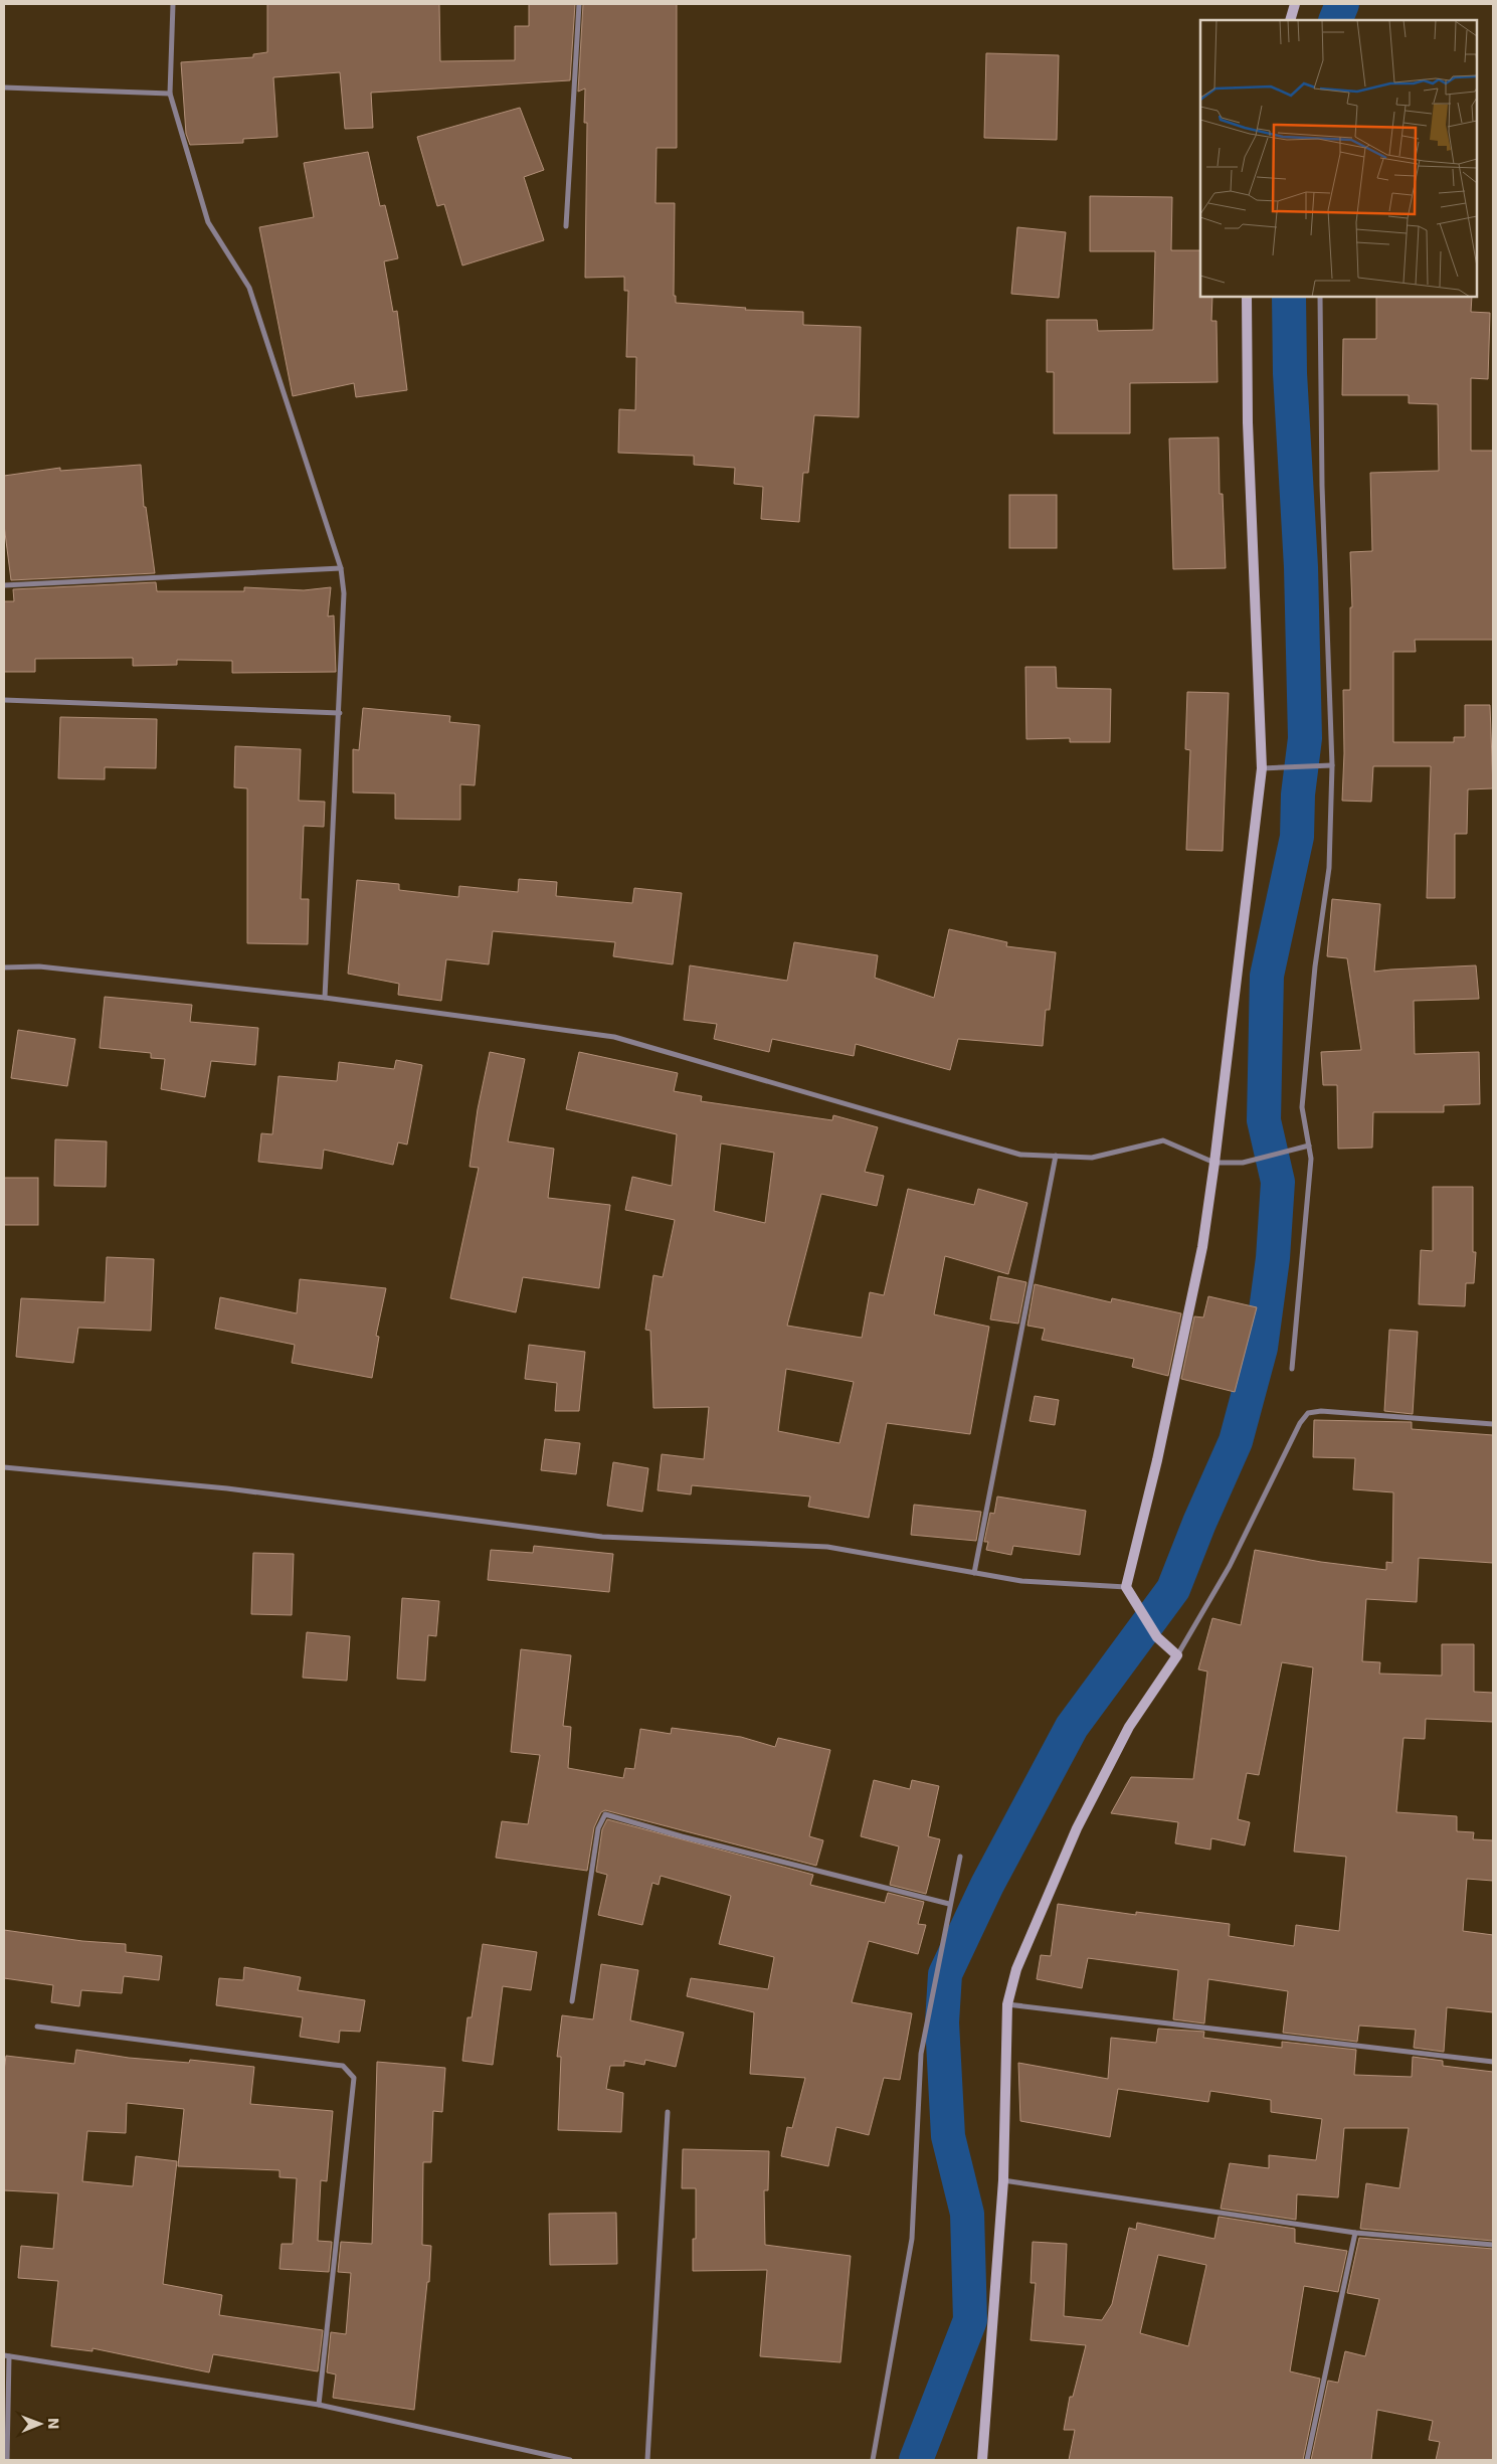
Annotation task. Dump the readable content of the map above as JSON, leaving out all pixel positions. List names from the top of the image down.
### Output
{
  "north": "right"
}
